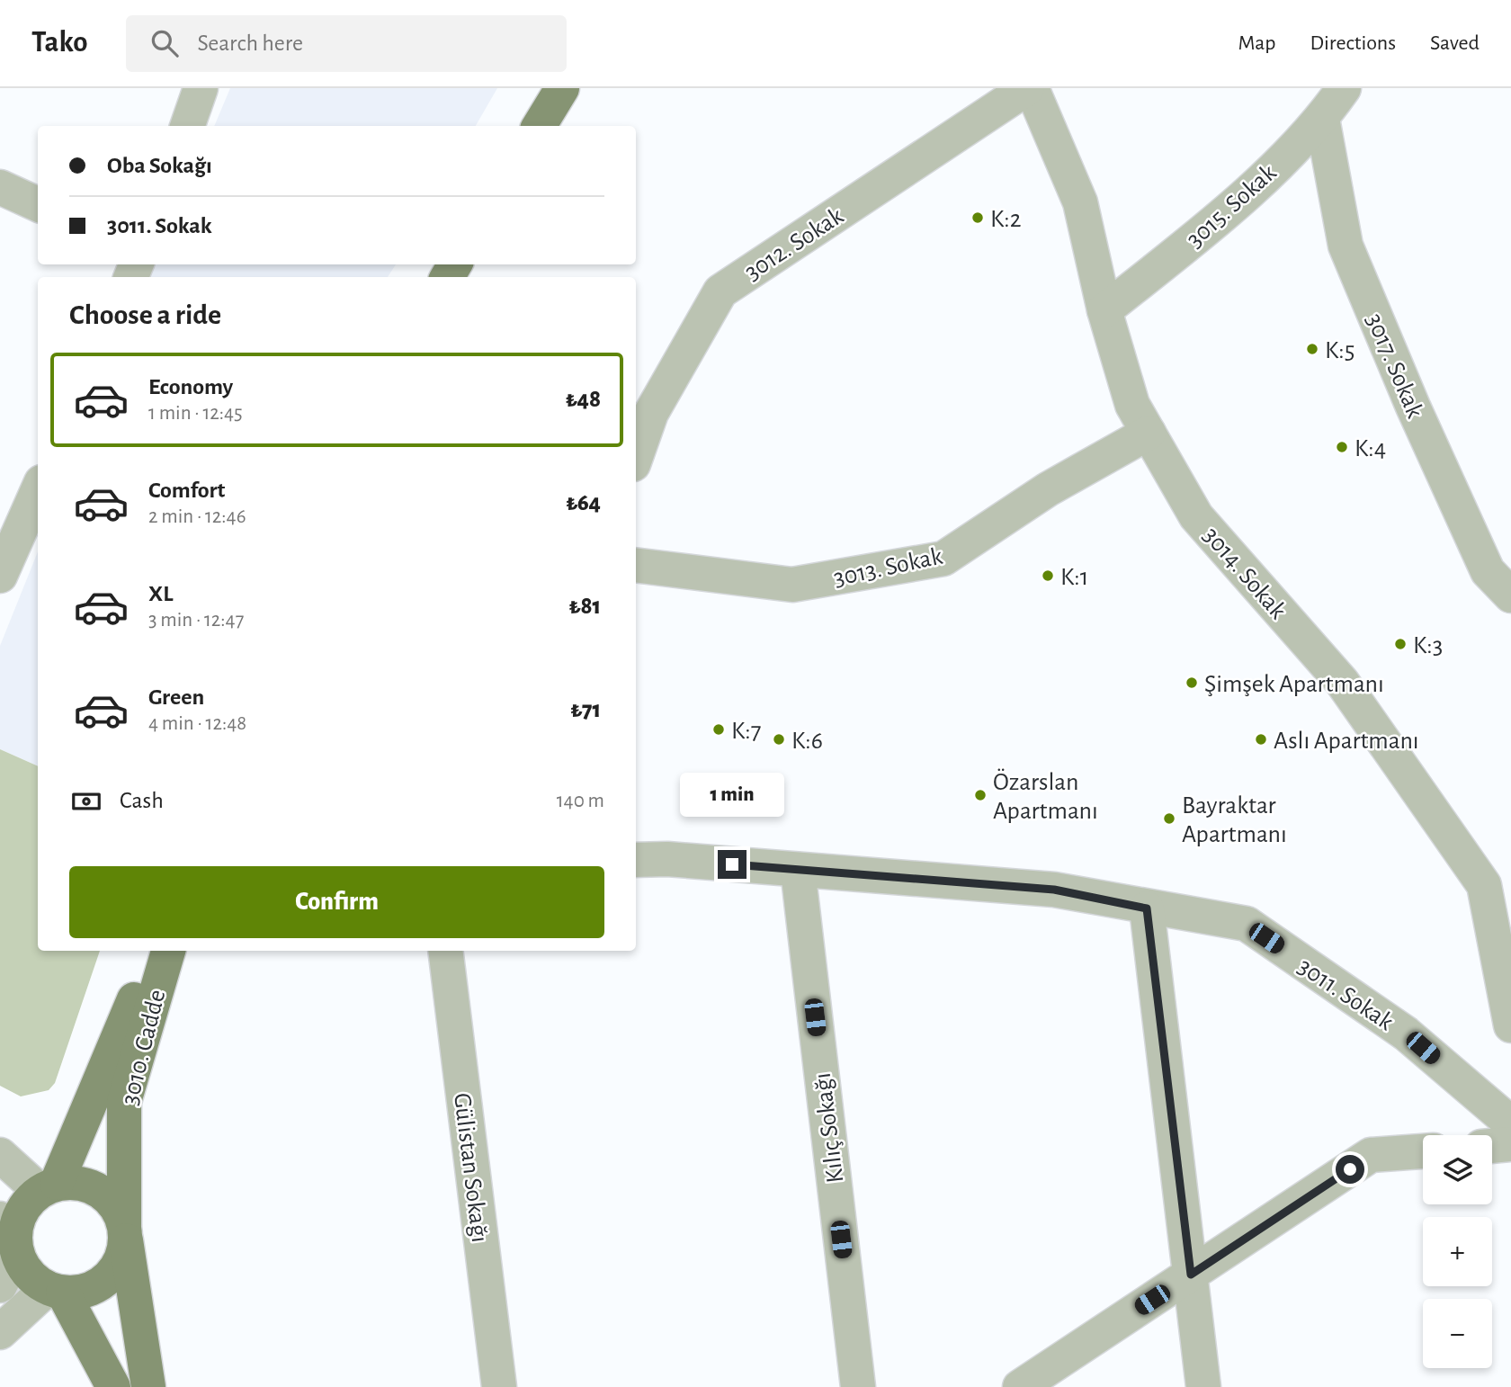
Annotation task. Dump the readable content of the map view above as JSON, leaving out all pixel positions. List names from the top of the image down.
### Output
{
  "streets": {
    "main road": ["3010. Cadde"],
    "street": [
      "3015. Sokak",
      "3012. Sokak",
      "3017. Sokak",
      "3013. Sokak",
      "3014. Sokak",
      "3011. Sokak",
      "Kılıç Sokağı",
      "Gülistan Sokağı"
    ]
  },
  "crossings": [
    ["3015. Sokak", "3017. Sokak"],
    ["3015. Sokak", "3014. Sokak"],
    ["3012. Sokak", "3014. Sokak"],
    ["3013. Sokak", "3014. Sokak"],
    ["3011. Sokak", "Kılıç Sokağı"]
  ],
  "places": [
    "K:2",
    "K:5",
    "K:4",
    "K:1",
    "K:3",
    "Şimşek Apartmanı",
    "K:7",
    "K:6",
    "Aslı Apartmanı",
    "Özarslan Apartmanı",
    "Bayraktar Apartmanı"
  ],
  "page": {
    "header": "Tako",
    "search": "Search here",
    "nav": ["Map", "Directions", "Saved"],
    "banner": ["Oba Sokağı", "3011. Sokak"],
    "heading": "Choose a ride",
    "list": [
      {
        "name": "Economy",
        "note": "1 min · 12:45",
        "value": "₺48"
      },
      {
        "name": "Comfort",
        "note": "2 min · 12:46",
        "value": "₺64"
      },
      {
        "name": "XL",
        "note": "3 min · 12:47",
        "value": "₺81"
      },
      {
        "name": "Green",
        "note": "4 min · 12:48",
        "value": "₺71"
      }
    ],
    "pay": ["Cash", "140 m"],
    "bubble": "1 min",
    "buttons": "Confirm",
    "map_buttons": ["+", "−"]
  }
}
